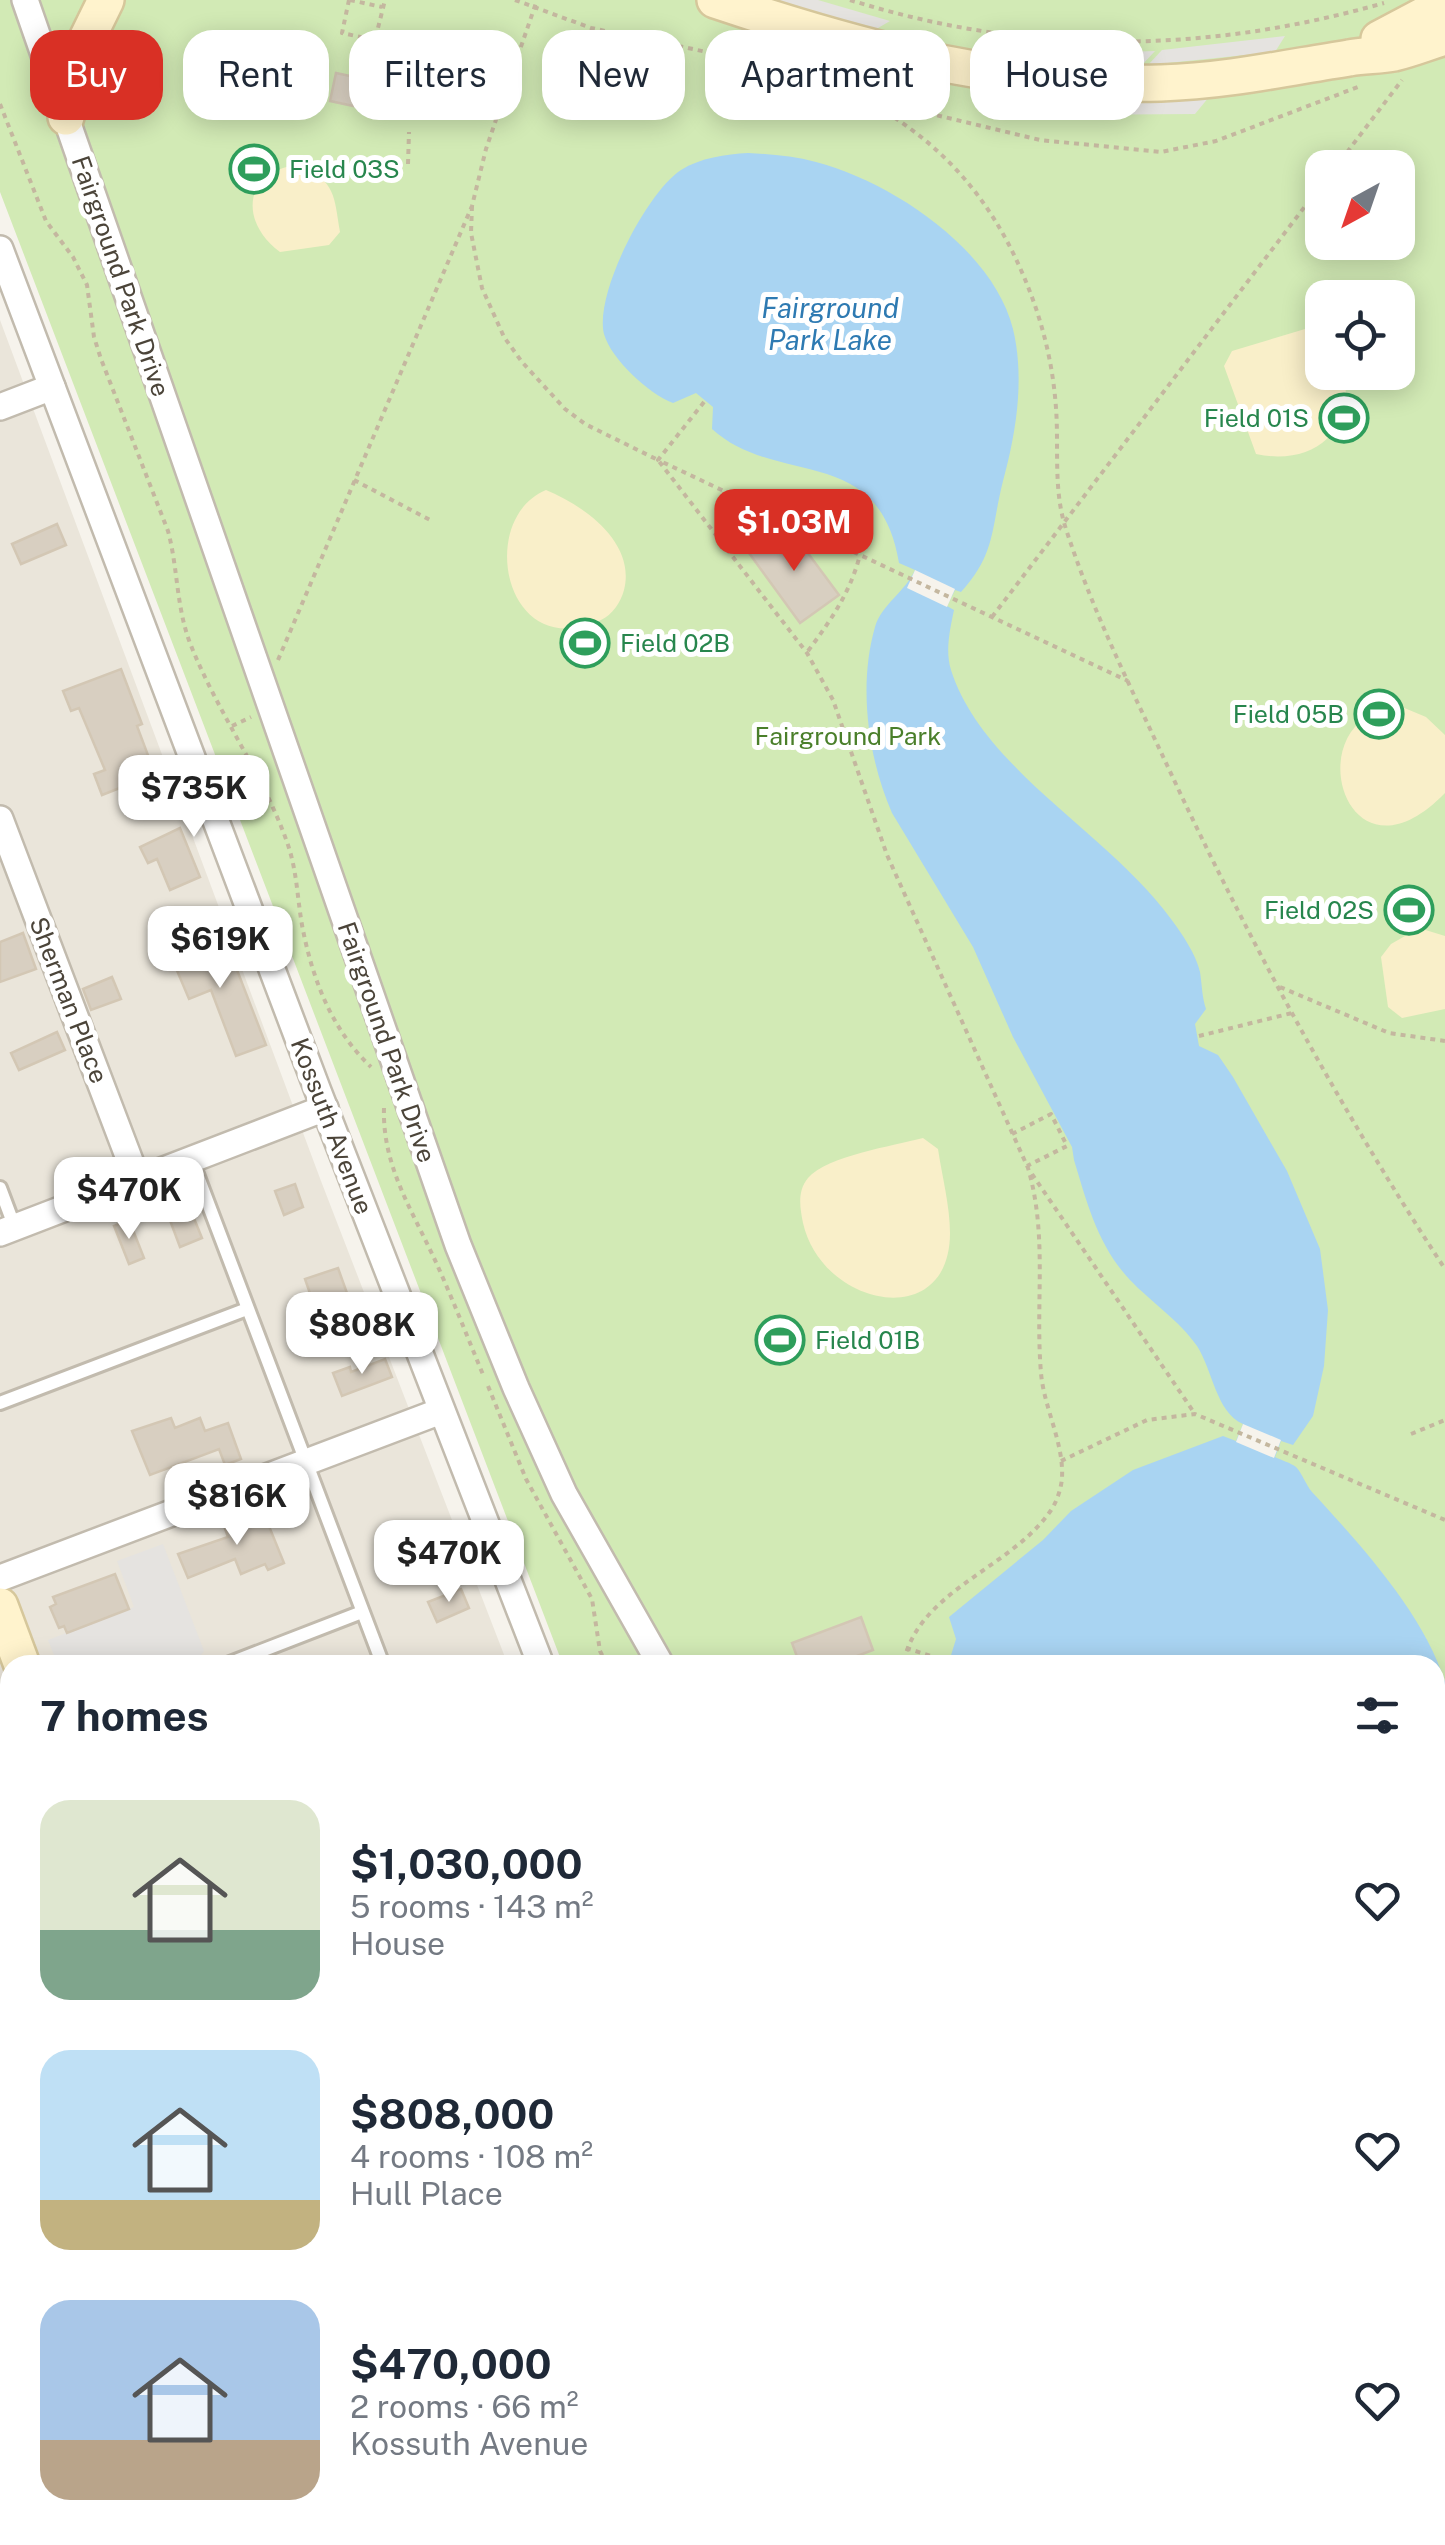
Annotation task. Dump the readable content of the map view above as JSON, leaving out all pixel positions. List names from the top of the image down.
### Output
{
  "streets": {
    "street": ["Fairground Park Drive", "Sherman Place", "Kossuth Avenue"]
  },
  "water": ["Fairground Park Lake"],
  "parks": ["Fairground Park"],
  "places": {
    "sports": [
      "Field 03S",
      "Field 01S",
      "Field 02B",
      "Field 05B",
      "Field 02S",
      "Field 01B"
    ]
  },
  "north": "bottom left",
  "page": {
    "chip": [
      "Buy",
      "Rent",
      "Filters",
      "New",
      "Apartment",
      "House"
    ],
    "price": [
      "$1.03M",
      "$735K",
      "$619K",
      "$470K",
      "$808K",
      "$816K",
      "$470K"
    ],
    "heading": "7 homes",
    "list": [
      {
        "name": "$1,030,000",
        "note": "5 rooms · 143 m² · House"
      },
      {
        "name": "$808,000",
        "note": "4 rooms · 108 m² · Hull Place"
      },
      {
        "name": "$470,000",
        "note": "2 rooms · 66 m² · Kossuth Avenue"
      }
    ]
  }
}
